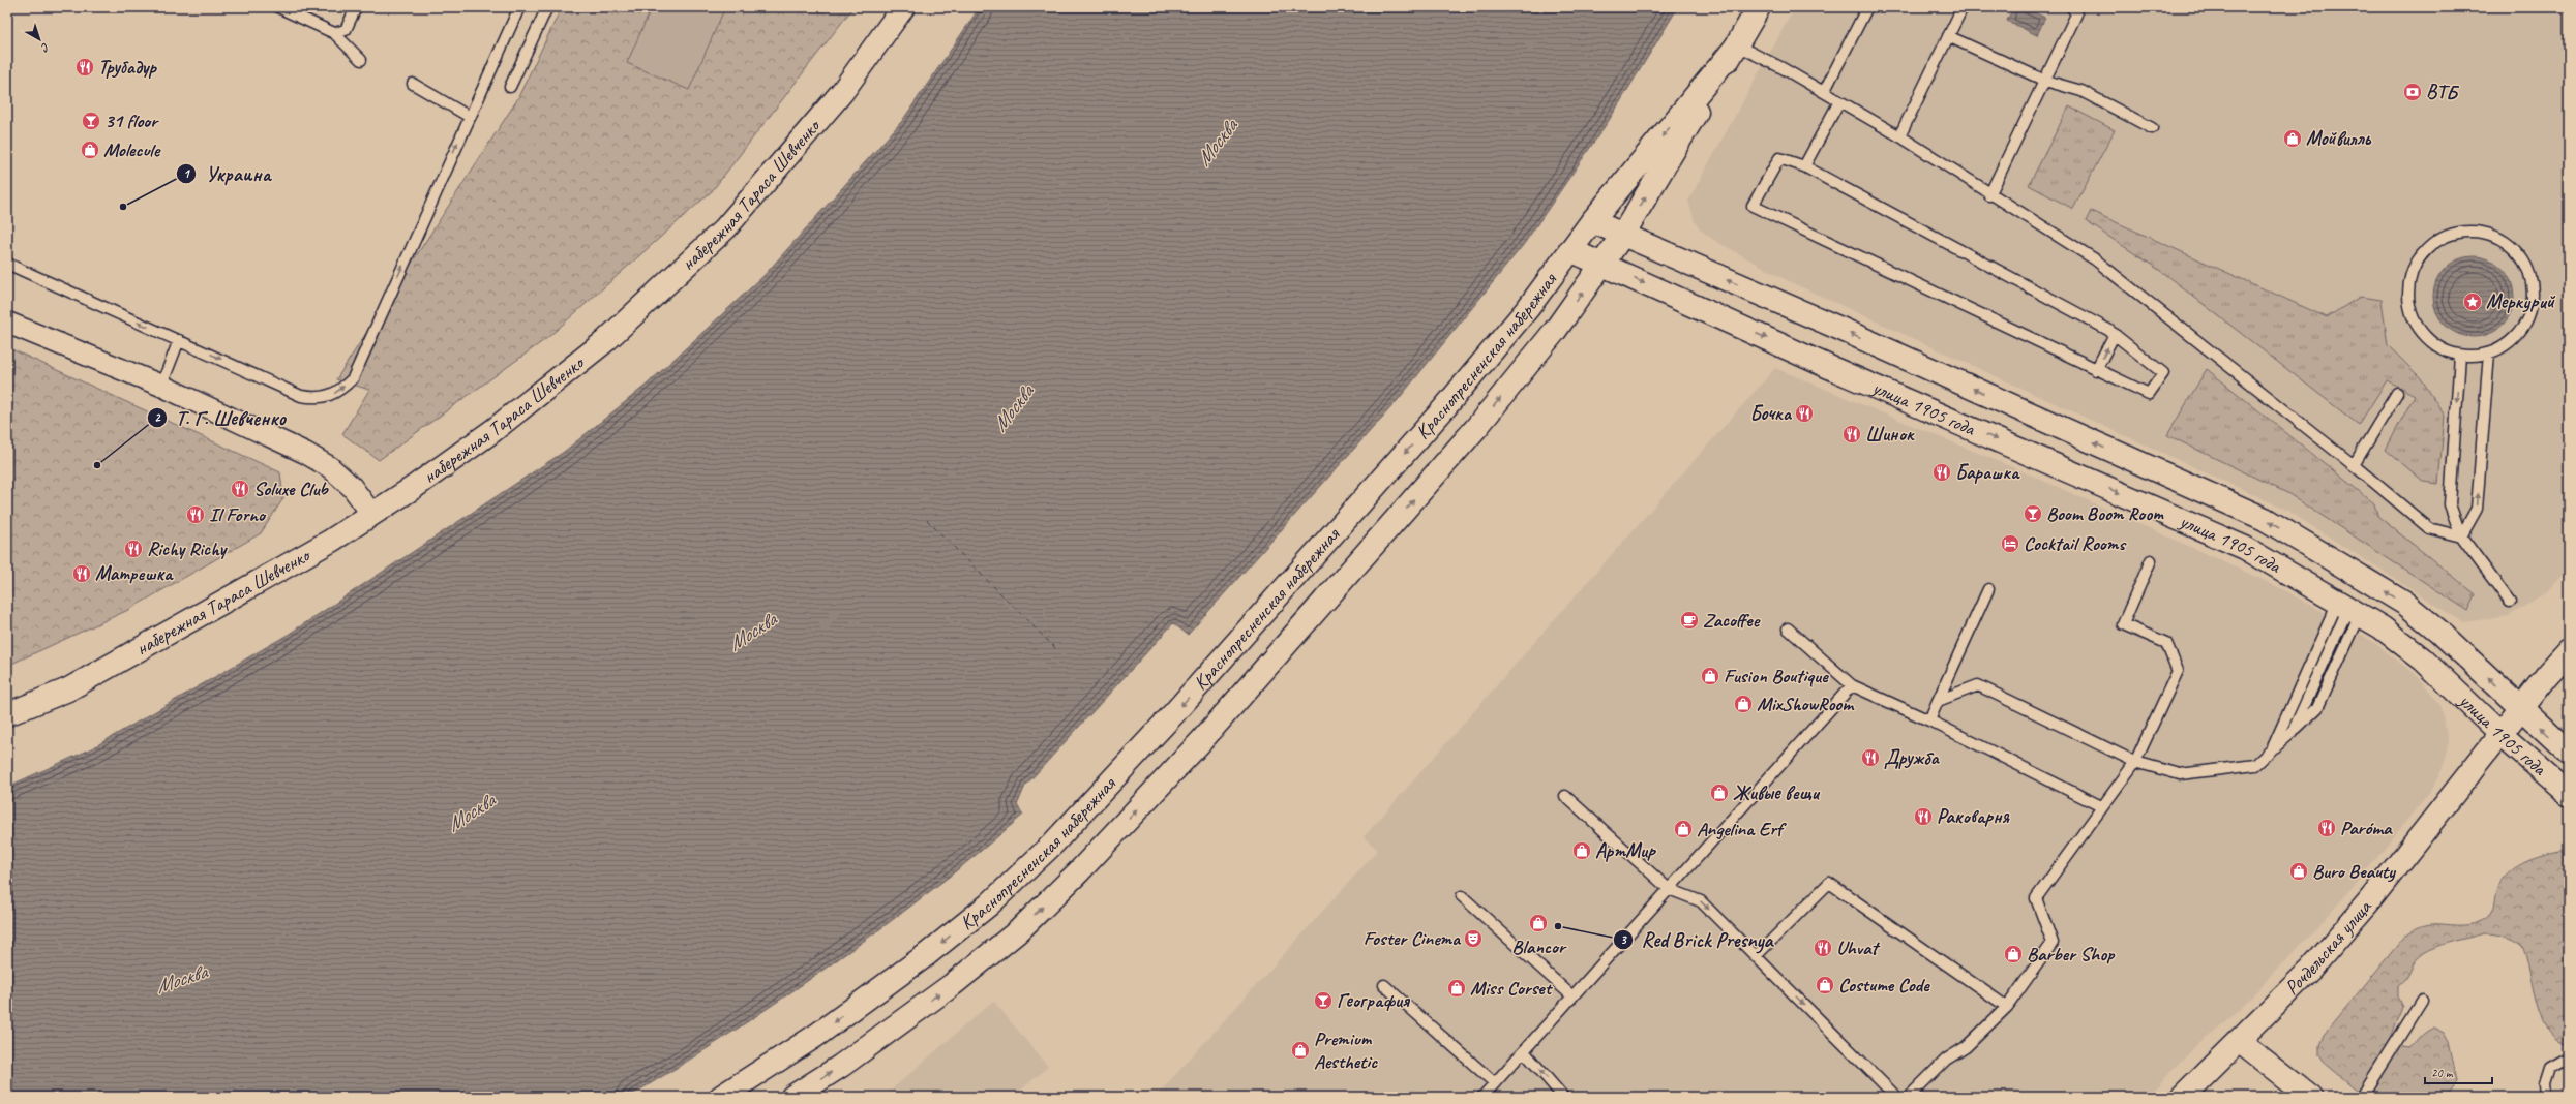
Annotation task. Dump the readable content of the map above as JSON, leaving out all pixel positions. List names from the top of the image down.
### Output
{
  "streets": {
    "main road": [
      "набережная Тараса Шевченко",
      "Краснопресненская набережная",
      "улица 1905 года",
      "Рочдельская улица"
    ]
  },
  "crossings": [
    ["Краснопресненская набережная", "улица 1905 года"],
    ["улица 1905 года", "Рочдельская улица"]
  ],
  "water": ["Москва"],
  "places": {
    "restaurant": [
      "Трубадур",
      "Бочка",
      "Шинок",
      "Барашка",
      "Soluxe Club",
      "Il Forno",
      "Richy Richy",
      "Матрешка",
      "Дружба",
      "Раковарня",
      "Paróma",
      "Uhvat"
    ],
    "bank": ["ВТБ"],
    "bar": ["31 floor", "Boom Boom Room", "География"],
    "shop": [
      "Мойвилль",
      "Molecule",
      "Fusion Boutique",
      "MixShowRoom",
      "Живые вещи",
      "Angelina Erf",
      "АртМир",
      "Buro Beauty",
      "Blancor",
      "Barber Shop",
      "Costume Code",
      "Miss Corset",
      "Premium Aesthetic"
    ],
    "other": ["Украина", "Т. Г. Шевченко", "Red Brick Presnya"],
    "place": ["Меркурий"],
    "hotel": ["Cocktail Rooms"],
    "cafe": ["Zacoffee"],
    "theatre": ["Foster Cinema"]
  },
  "scale_bar": "20 m",
  "north": "bottom right"
}
